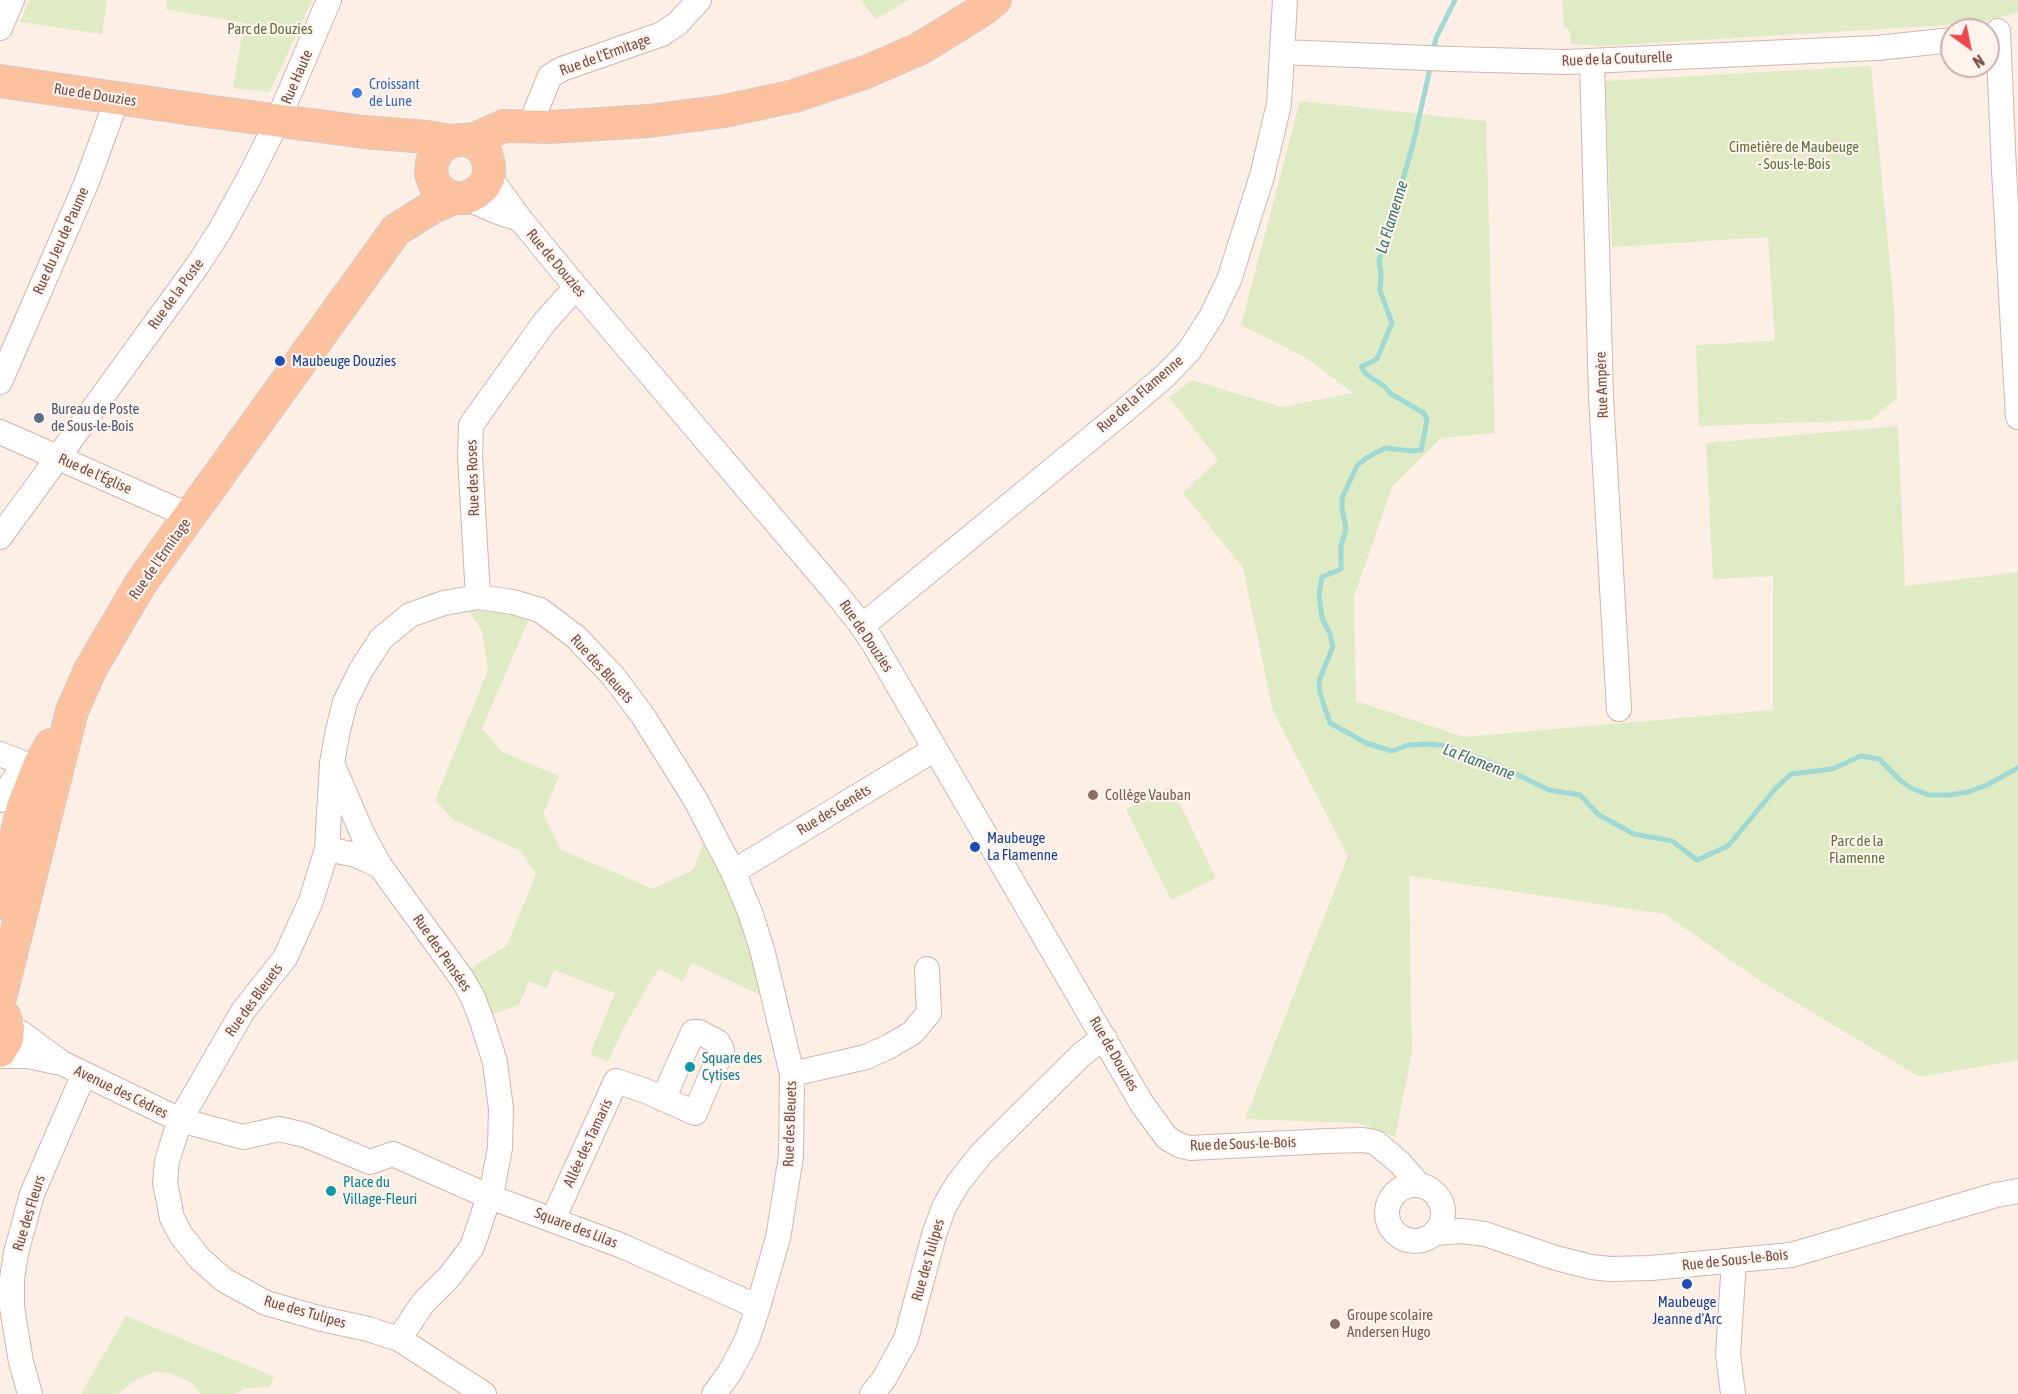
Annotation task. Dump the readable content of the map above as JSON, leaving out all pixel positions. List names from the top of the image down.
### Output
{
  "streets": {
    "main road": ["Rue de l'Ermitage", "Rue de Douzies"],
    "street": [
      "Rue de la Couturelle",
      "Rue Haute",
      "Rue du Jeu de Paume",
      "Rue de la Poste",
      "Rue Ampère",
      "Rue de la Flamenne",
      "Rue de l'Église",
      "Rue des Roses",
      "Rue des Bleuets",
      "Rue des Genêts",
      "Rue des Pensées",
      "Avenue des Cèdres",
      "Allée des Tamaris",
      "Rue de Sous-le-Bois",
      "Rue des Fleurs",
      "Square des Lilas",
      "Rue des Tulipes"
    ]
  },
  "crossings": [
    ["Rue de l'Ermitage", "Rue de Douzies"],
    ["Rue de l'Ermitage", "Rue de l'Église"],
    ["Rue de la Couturelle", "Rue Ampère"],
    ["Rue de la Couturelle", "Rue de la Flamenne"],
    ["Rue Haute", "Rue de Douzies"],
    ["Rue Haute", "Rue de la Poste"],
    ["Rue de Douzies", "Rue du Jeu de Paume"],
    ["Rue de Douzies", "Rue de la Poste"],
    ["Rue de Douzies", "Rue de la Flamenne"],
    ["Rue de Douzies", "Rue des Roses"],
    ["Rue de Douzies", "Rue des Genêts"],
    ["Rue de Douzies", "Rue de Sous-le-Bois"],
    ["Rue de Douzies", "Rue des Tulipes"],
    ["Rue de la Poste", "Rue de l'Église"],
    ["Rue des Roses", "Rue des Bleuets"],
    ["Rue des Bleuets", "Rue des Genêts"],
    ["Rue des Bleuets", "Rue des Pensées"],
    ["Rue des Bleuets", "Avenue des Cèdres"],
    ["Rue des Bleuets", "Square des Lilas"],
    ["Rue des Bleuets", "Rue des Tulipes"],
    ["Rue des Pensées", "Square des Lilas"],
    ["Rue des Pensées", "Rue des Tulipes"],
    ["Avenue des Cèdres", "Rue des Fleurs"],
    ["Avenue des Cèdres", "Square des Lilas"],
    ["Avenue des Cèdres", "Rue des Tulipes"],
    ["Allée des Tamaris", "Square des Lilas"]
  ],
  "water": ["La Flamenne"],
  "parks": ["Parc de Douzies", "Cimetière de Maubeuge - Sous-le-Bois", "Parc de la Flamenne"],
  "places": [
    "Croissant de Lune",
    "Maubeuge Douzies",
    "Bureau de Poste de Sous-le-Bois",
    "Collège Vauban",
    "Maubeuge La Flamenne",
    "Square des Cytises",
    "Place du Village-Fleuri",
    "Maubeuge Jeanne d'Arc",
    "Groupe scolaire Andersen Hugo"
  ],
  "north": "bottom right"
}
